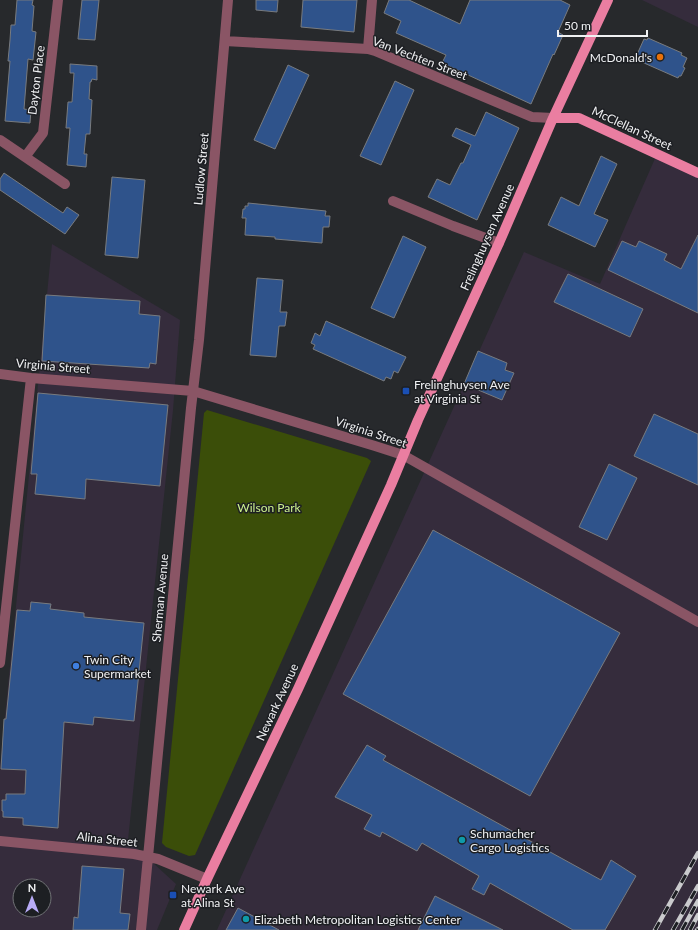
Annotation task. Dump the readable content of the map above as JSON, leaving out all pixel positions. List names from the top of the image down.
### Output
{
  "streets": {
    "main road": ["McClellan Street", "Frelinghuysen Avenue", "Newark Avenue"],
    "street": [
      "Van Vechten Street",
      "Dayton Place",
      "Ludlow Street",
      "Virginia Street",
      "Sherman Avenue",
      "Alina Street"
    ]
  },
  "crossings": [
    ["Van Vechten Street", "McClellan Street"],
    ["Van Vechten Street", "Ludlow Street"],
    ["Van Vechten Street", "Frelinghuysen Avenue"],
    ["McClellan Street", "Frelinghuysen Avenue"],
    ["Ludlow Street", "Sherman Avenue"],
    ["Frelinghuysen Avenue", "Virginia Street"],
    ["Frelinghuysen Avenue", "Newark Avenue"],
    ["Virginia Street", "Sherman Avenue"],
    ["Sherman Avenue", "Alina Street"],
    ["Newark Avenue", "Alina Street"]
  ],
  "parks": ["Wilson Park"],
  "places": {
    "other": [
      "McDonald's",
      "Twin City Supermarket",
      "Schumacher Cargo Logistics",
      "Elizabeth Metropolitan Logistics Center"
    ],
    "transit": ["Frelinghuysen Ave at Virginia St", "Newark Ave at Alina St"]
  },
  "scale_bar": "50 m",
  "north": "top"
}
